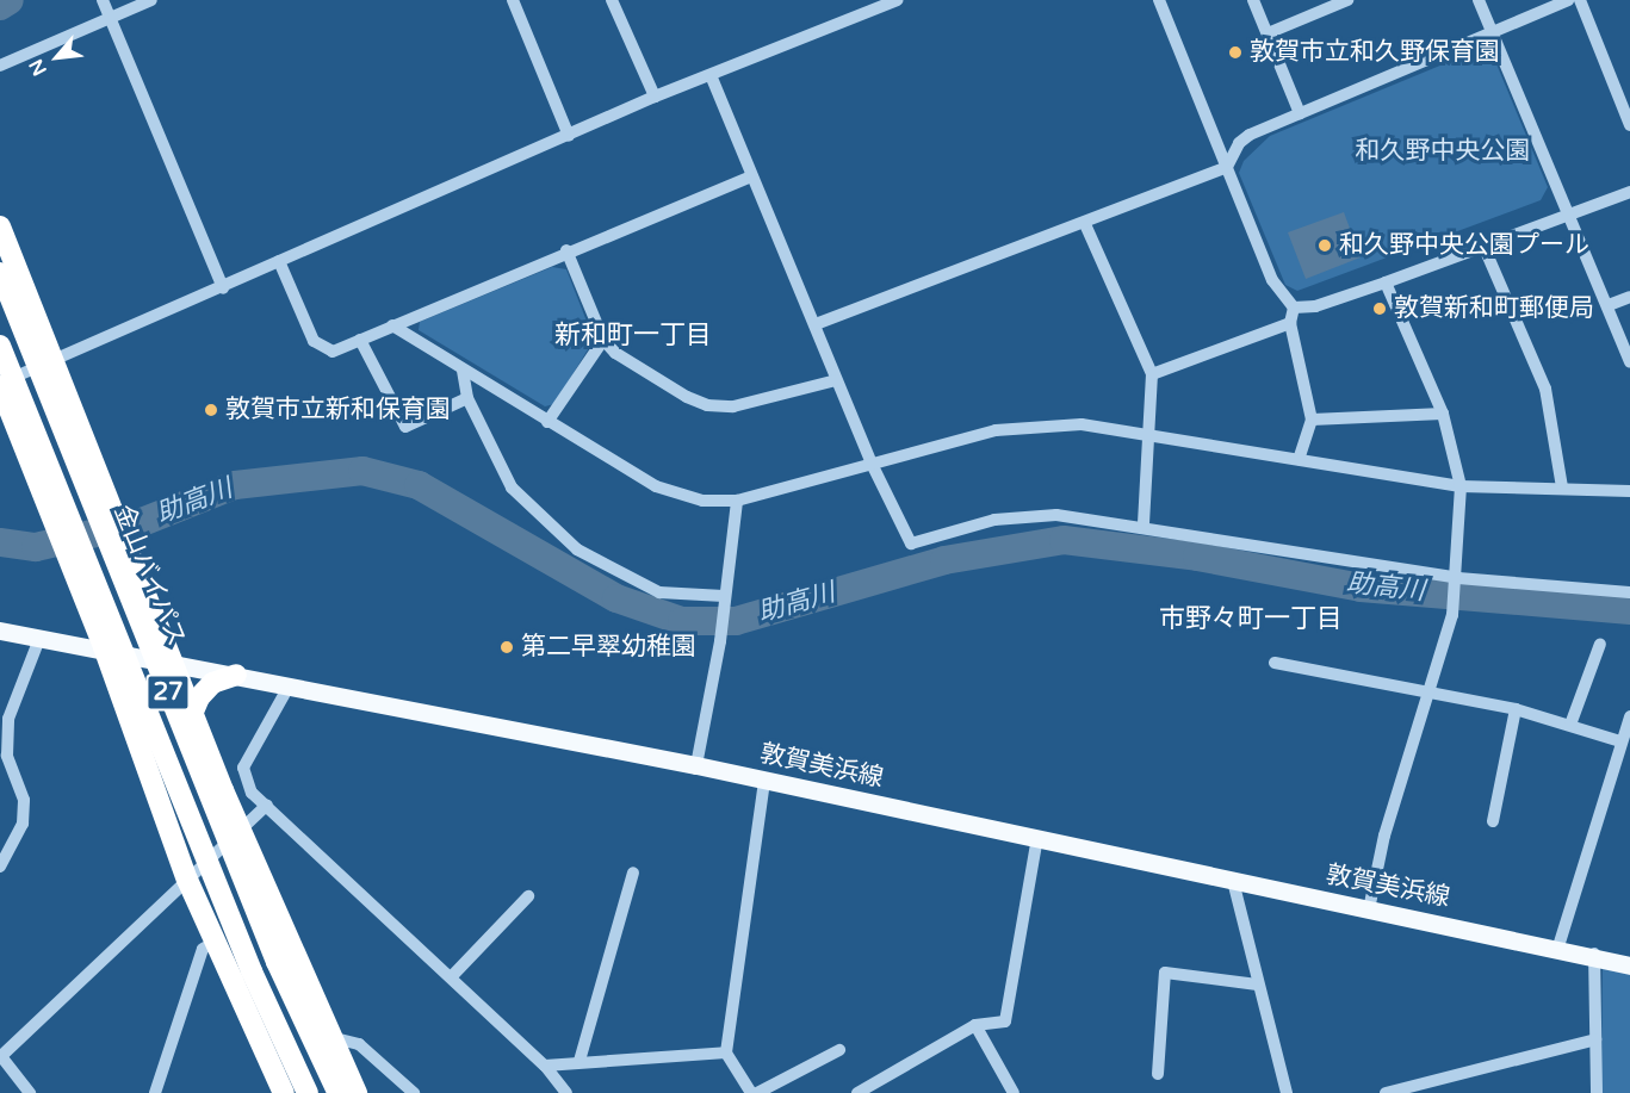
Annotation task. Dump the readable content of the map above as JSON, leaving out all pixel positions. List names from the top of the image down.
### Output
{
  "streets": {
    "highway": ["金山バイパス", "27"],
    "main road": ["敦賀美浜線"]
  },
  "districts": ["新和町一丁目", "市野々町一丁目"],
  "water": ["助高川"],
  "parks": ["和久野中央公園"],
  "places": [
    "敦賀市立和久野保育園",
    "和久野中央公園プール",
    "敦賀新和町郵便局",
    "敦賀市立新和保育園",
    "第二早翠幼稚園"
  ],
  "north": "bottom left"
}
